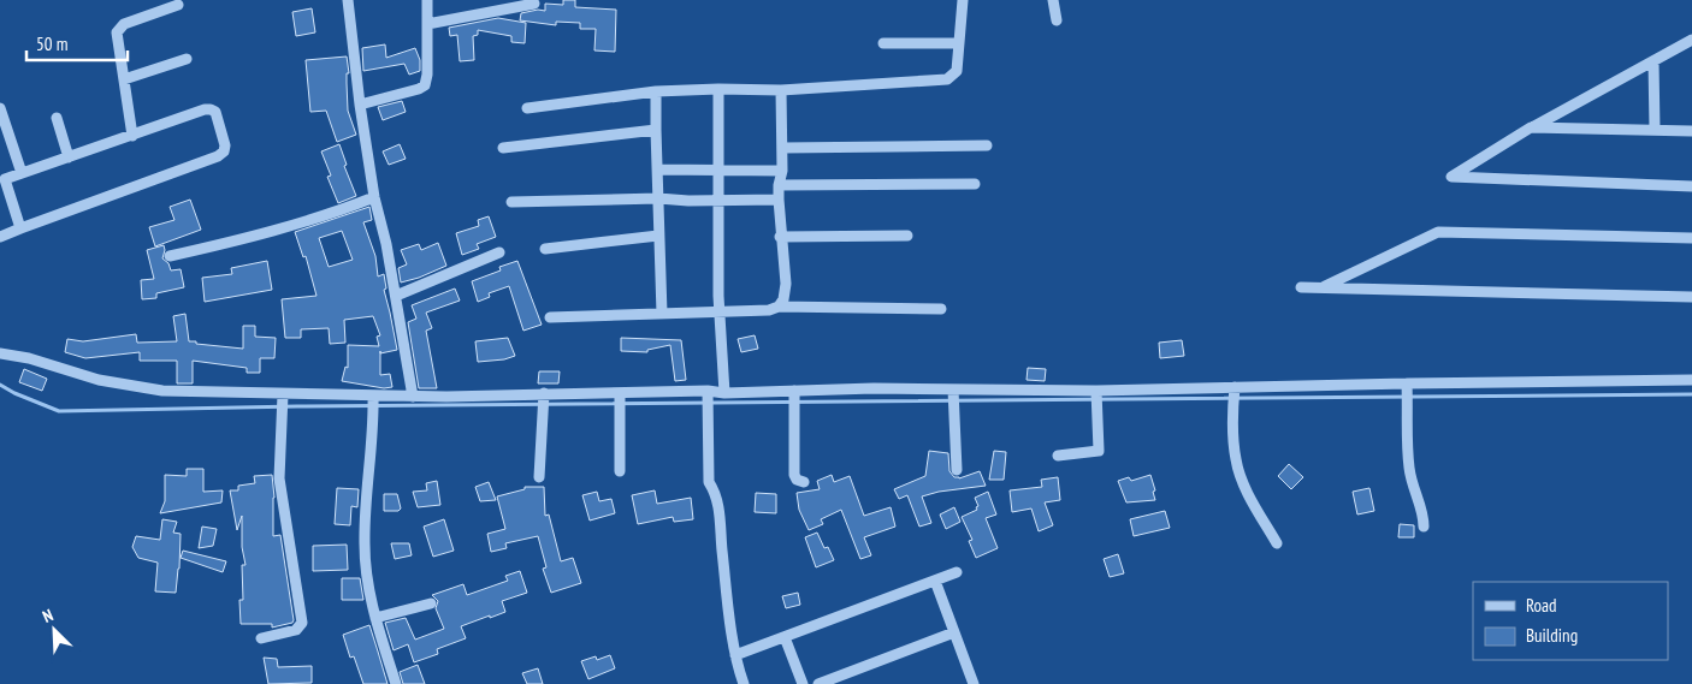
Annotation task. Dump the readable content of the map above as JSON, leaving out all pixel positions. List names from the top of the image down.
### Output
{
  "legend": ["Road", "Building"],
  "scale_bar": "50 m",
  "north": "top left"
}
